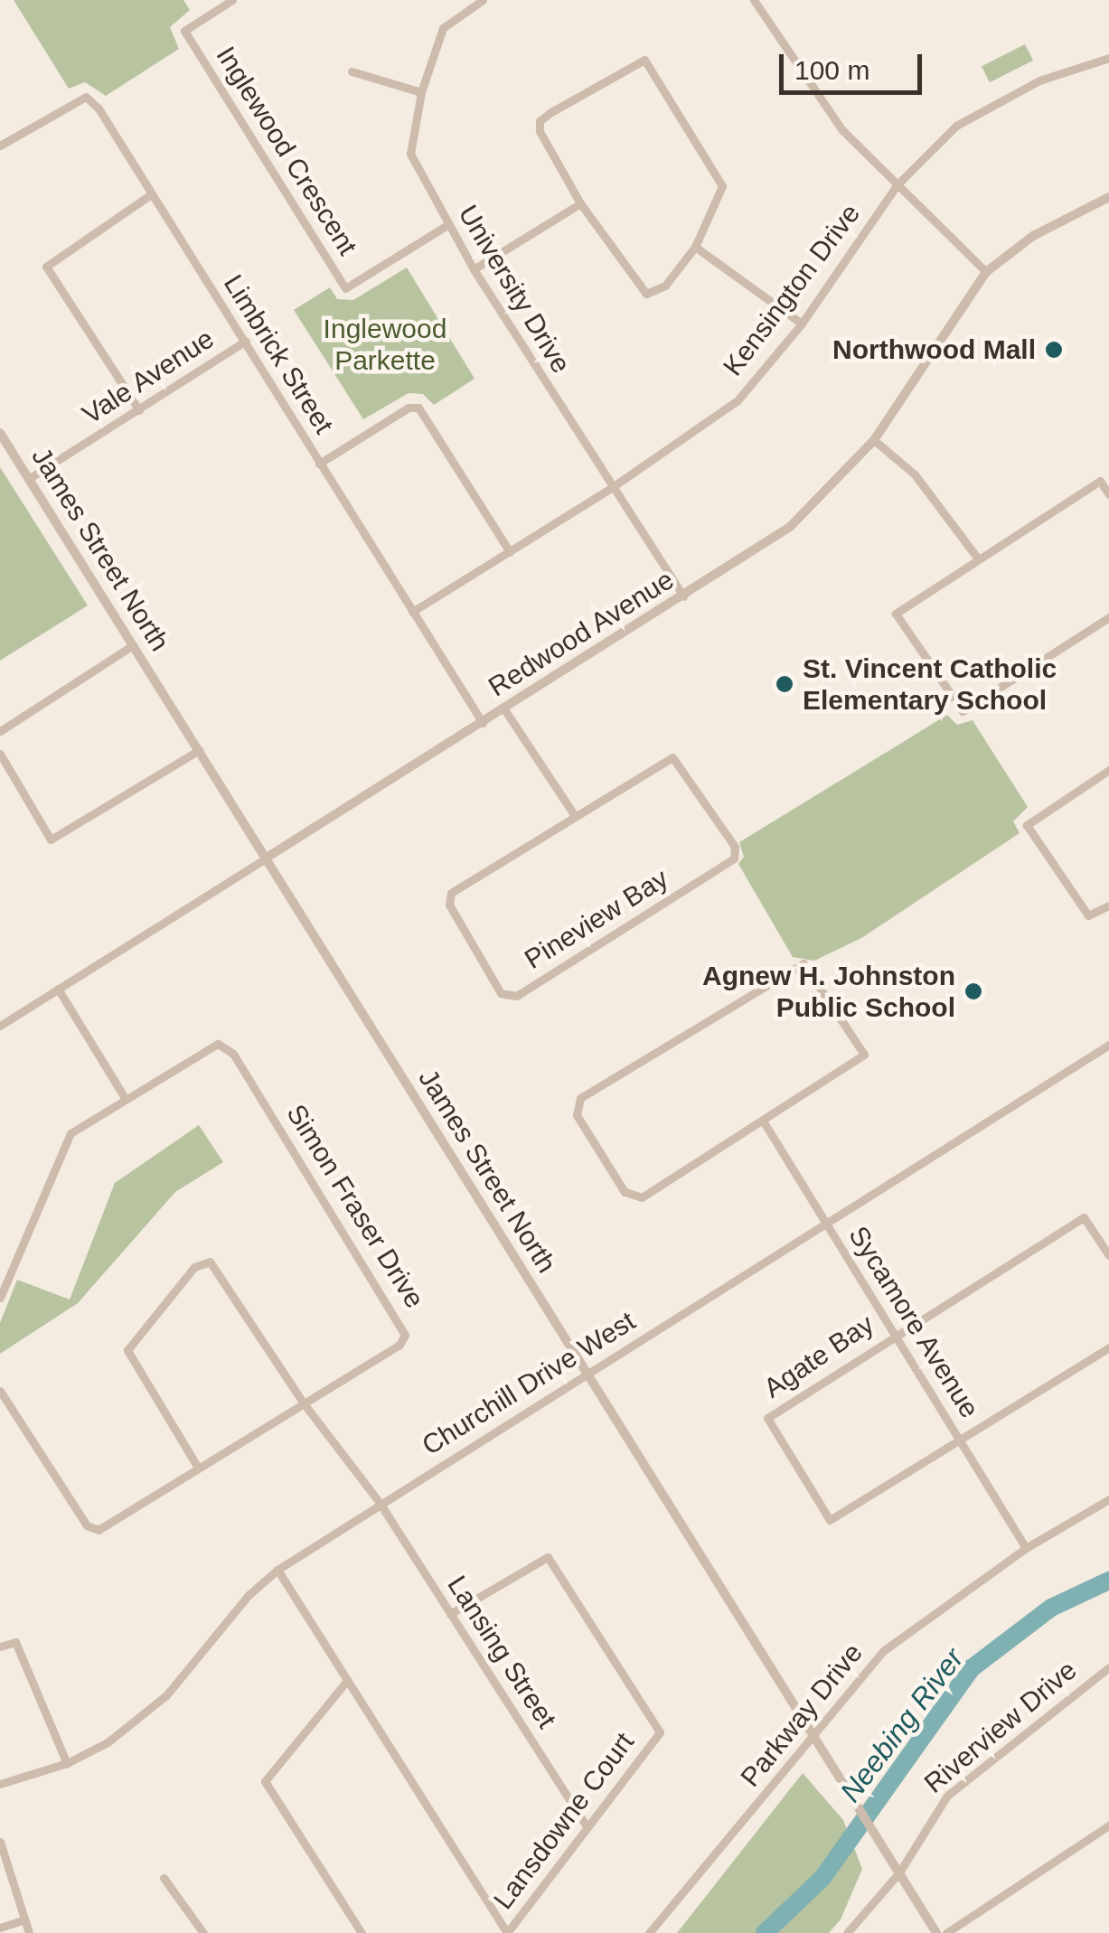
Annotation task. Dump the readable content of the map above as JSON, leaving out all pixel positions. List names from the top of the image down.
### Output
{
  "streets": {
    "street": [
      "Inglewood Crescent",
      "University Drive",
      "Kensington Drive",
      "Limbrick Street",
      "Vale Avenue",
      "James Street North",
      "Redwood Avenue",
      "Pineview Bay",
      "Simon Fraser Drive",
      "Sycamore Avenue",
      "Agate Bay",
      "Churchill Drive West",
      "Lansing Street",
      "Parkway Drive",
      "Riverview Drive",
      "Lansdowne Court"
    ]
  },
  "crossings": [
    ["Inglewood Crescent", "University Drive"],
    ["University Drive", "Kensington Drive"],
    ["University Drive", "Redwood Avenue"],
    ["Kensington Drive", "Limbrick Street"],
    ["Limbrick Street", "Vale Avenue"],
    ["Limbrick Street", "Redwood Avenue"],
    ["Vale Avenue", "James Street North"],
    ["James Street North", "Redwood Avenue"],
    ["James Street North", "Churchill Drive West"],
    ["James Street North", "Parkway Drive"],
    ["James Street North", "Riverview Drive"],
    ["Simon Fraser Drive", "Lansing Street"],
    ["Sycamore Avenue", "Agate Bay"],
    ["Sycamore Avenue", "Churchill Drive West"],
    ["Sycamore Avenue", "Parkway Drive"],
    ["Churchill Drive West", "Lansing Street"],
    ["Lansing Street", "Lansdowne Court"]
  ],
  "water": ["Neebing River"],
  "parks": ["Inglewood Parkette"],
  "places": ["Northwood Mall", "St. Vincent Catholic Elementary School", "Agnew H. Johnston Public School"],
  "scale_bar": "100 m"
}
